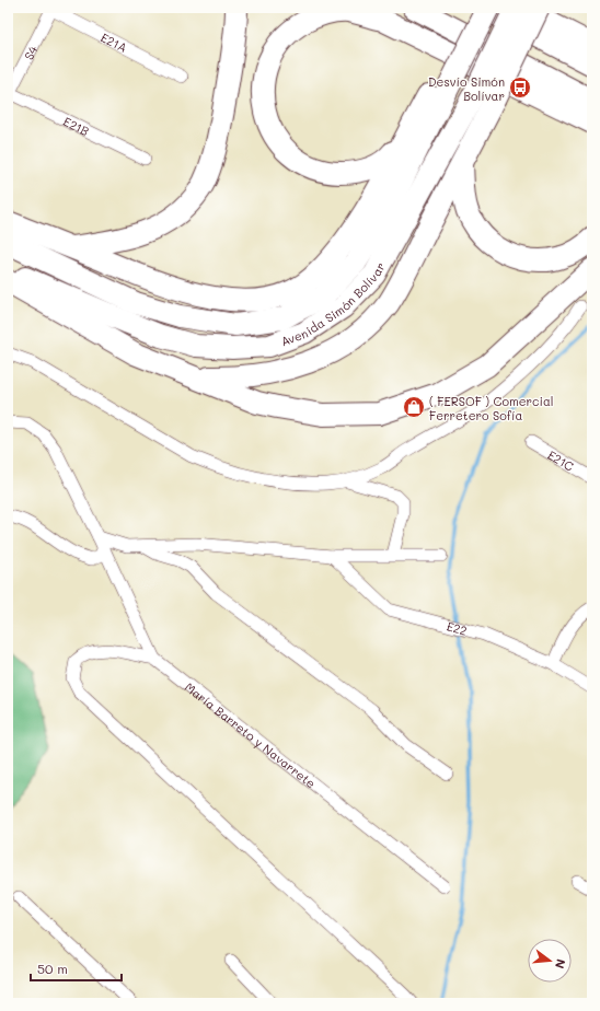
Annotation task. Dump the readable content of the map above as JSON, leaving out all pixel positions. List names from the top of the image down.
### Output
{
  "streets": {
    "highway": ["Avenida Simón Bolívar"],
    "street": [
      "E21A",
      "S4",
      "E21B",
      "E21C",
      "E22",
      "María Barreto y Navarrete"
    ]
  },
  "crossings": [
    ["E21A", "S4"],
    ["S4", "E21B"]
  ],
  "places": {
    "bus stop": ["Desvío Simón Bolívar"],
    "shop": ["( FERSOF ) Comercial Ferretero Sofía"]
  },
  "scale_bar": "50 m",
  "north": "right"
}
